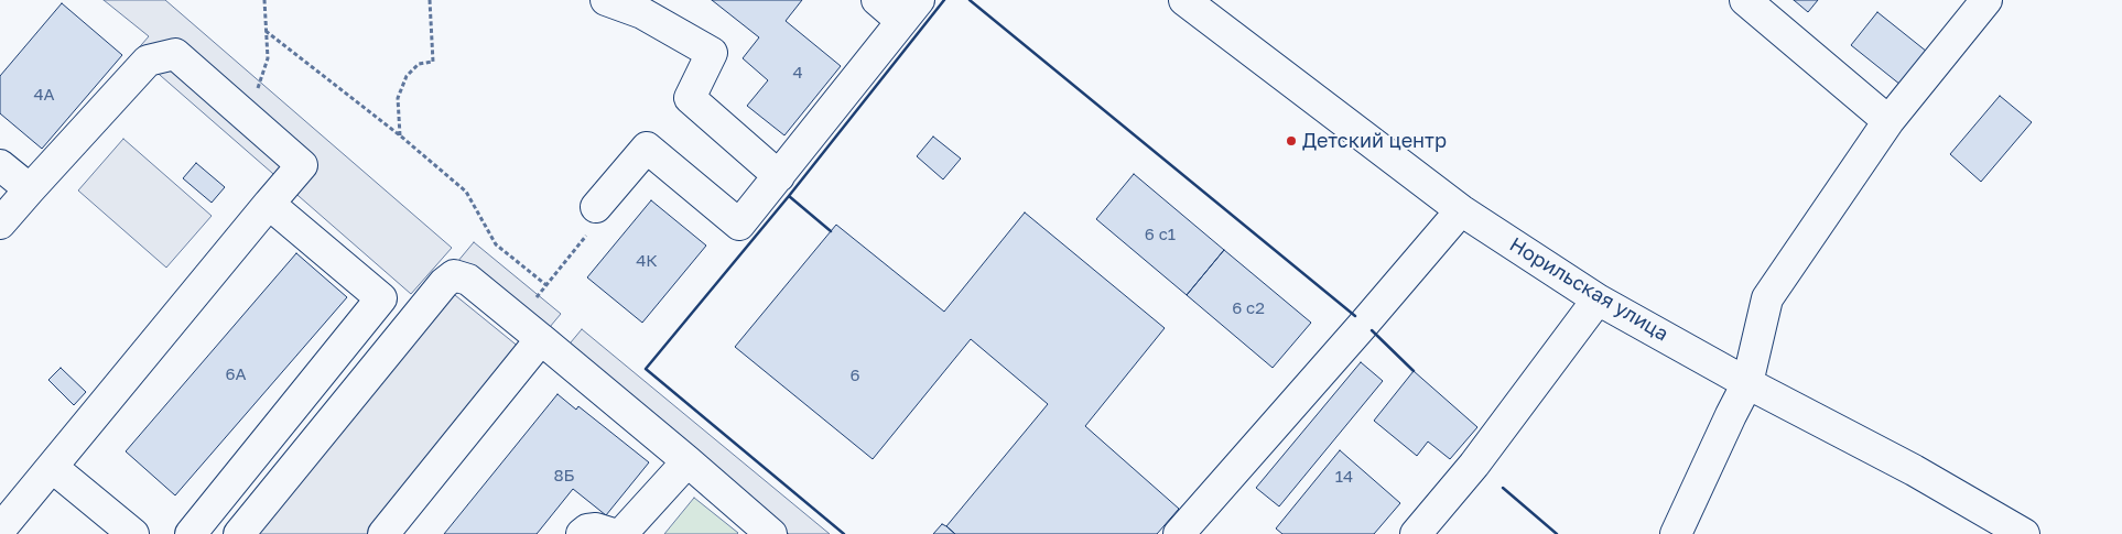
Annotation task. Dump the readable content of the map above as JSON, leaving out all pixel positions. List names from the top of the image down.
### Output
{
  "streets": {
    "street": ["Норильская улица"]
  },
  "places": ["Детский центр"],
  "house_numbers": [
    "4",
    "4А",
    "6 с1",
    "4К",
    "6 с2",
    "6А",
    "6",
    "8Б",
    "14"
  ]
}
